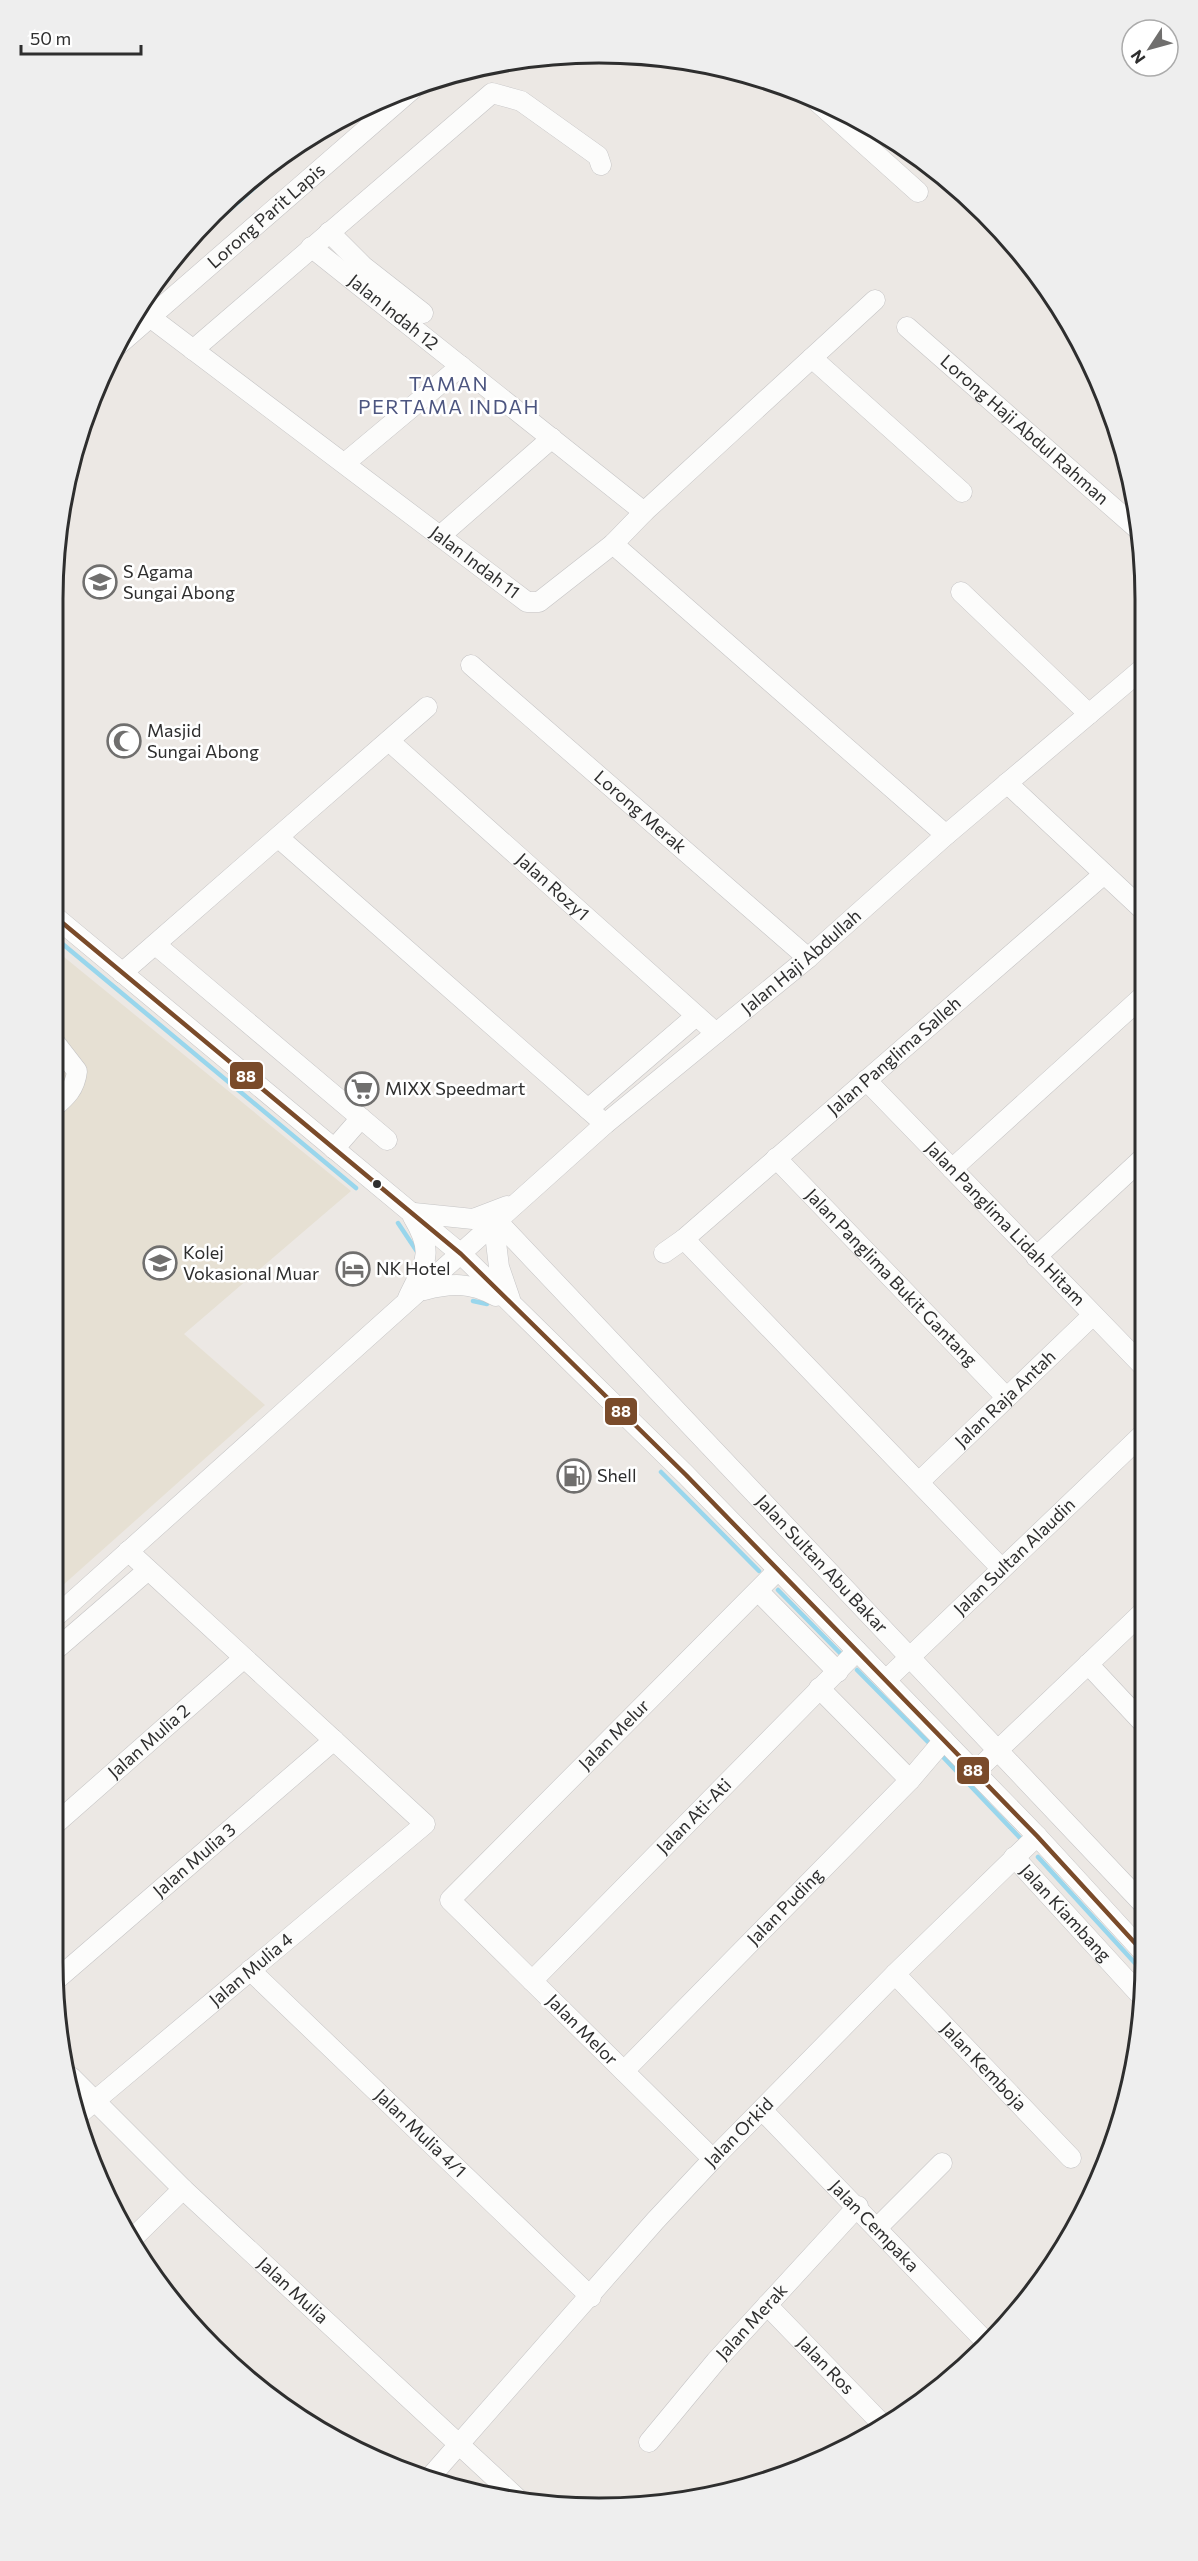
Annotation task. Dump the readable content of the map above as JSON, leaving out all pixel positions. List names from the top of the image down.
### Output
{
  "streets": {
    "street": [
      "Lorong Parit Lapis",
      "Jalan Indah 12",
      "Lorong Haji Abdul Rahman",
      "Jalan Indah 11",
      "Lorong Merak",
      "Jalan Rozy1",
      "Jalan Haji Abdullah",
      "Jalan Panglima Salleh",
      "Jalan Panglima Lidah Hitam",
      "Jalan Panglima Bukit Gantang",
      "Jalan Raja Antah",
      "Jalan Sultan Alaudin",
      "Jalan Sultan Abu Bakar",
      "Jalan Melur",
      "Jalan Mulia 2",
      "Jalan Ati-Ati",
      "Jalan Mulia 3",
      "Jalan Puding",
      "Jalan Kiambang",
      "Jalan Mulia 4",
      "Jalan Melor",
      "Jalan Kemboja",
      "Jalan Mulia 4/1",
      "Jalan Orkid",
      "Jalan Cempaka",
      "Jalan Mulia",
      "Jalan Merak",
      "Jalan Ros"
    ]
  },
  "crossings": [
    ["Jalan Indah 12", "Jalan Indah 11"],
    ["Lorong Merak", "Jalan Haji Abdullah"],
    ["Jalan Rozy1", "Jalan Haji Abdullah"],
    ["Jalan Haji Abdullah", "Jalan Sultan Abu Bakar"],
    ["Jalan Panglima Salleh", "Jalan Panglima Lidah Hitam"],
    ["Jalan Panglima Salleh", "Jalan Panglima Bukit Gantang"],
    ["Jalan Panglima Lidah Hitam", "Jalan Raja Antah"],
    ["Jalan Panglima Bukit Gantang", "Jalan Raja Antah"],
    ["Jalan Sultan Alaudin", "Jalan Sultan Abu Bakar"],
    ["Jalan Melur", "Jalan Melor"],
    ["Jalan Ati-Ati", "Jalan Melor"],
    ["Jalan Mulia 3", "Jalan Mulia 4"],
    ["Jalan Puding", "Jalan Melor"],
    ["Jalan Kiambang", "Jalan Orkid"],
    ["Jalan Mulia 4", "Jalan Mulia 4/1"],
    ["Jalan Mulia 4", "Jalan Mulia"],
    ["Jalan Melor", "Jalan Orkid"],
    ["Jalan Kemboja", "Jalan Orkid"],
    ["Jalan Mulia 4/1", "Jalan Orkid"],
    ["Jalan Orkid", "Jalan Cempaka"],
    ["Jalan Orkid", "Jalan Mulia"],
    ["Jalan Cempaka", "Jalan Merak"],
    ["Jalan Merak", "Jalan Ros"]
  ],
  "districts": ["TAMAN PERTAMA INDAH"],
  "places": {
    "school or university": ["S Agama Sungai Abong", "Kolej Vokasional Muar"],
    "mosque": ["Masjid Sungai Abong"],
    "supermarket": ["MIXX Speedmart"],
    "hotel": ["NK Hotel"],
    "fuel station": ["Shell"]
  },
  "lines": ["transit line 88"],
  "scale_bar": "50 m",
  "north": "bottom left"
}
